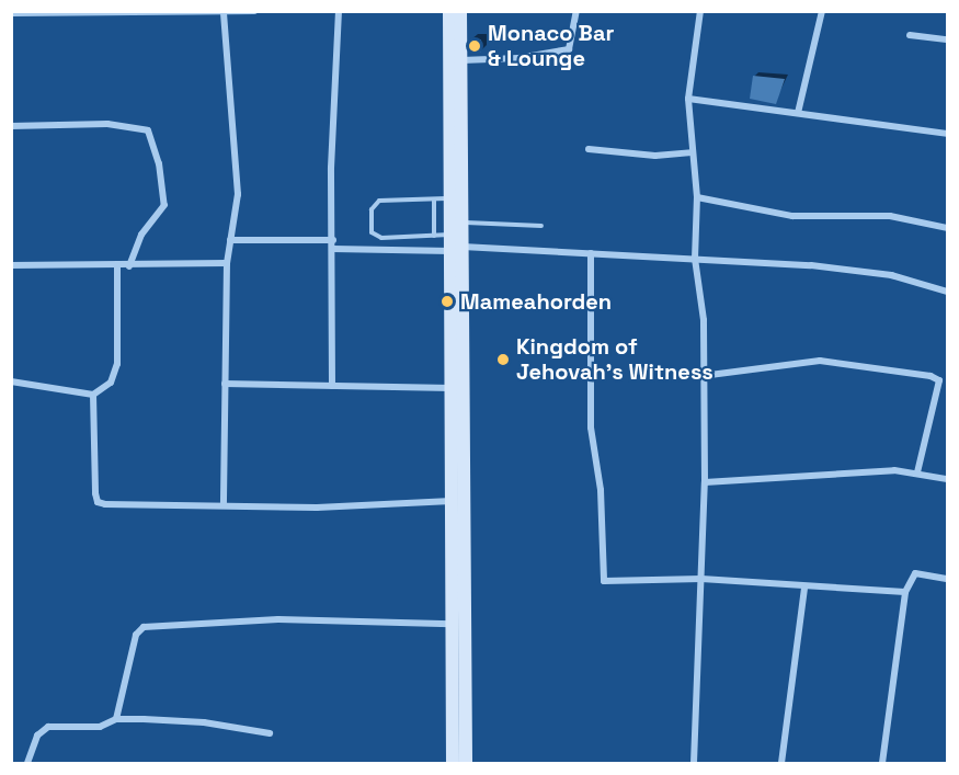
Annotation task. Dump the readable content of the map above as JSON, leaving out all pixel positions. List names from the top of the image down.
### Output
{
  "places": ["Monaco Bar & Lounge", "Mameahorden", "Kingdom of Jehovah's Witness"]
}
